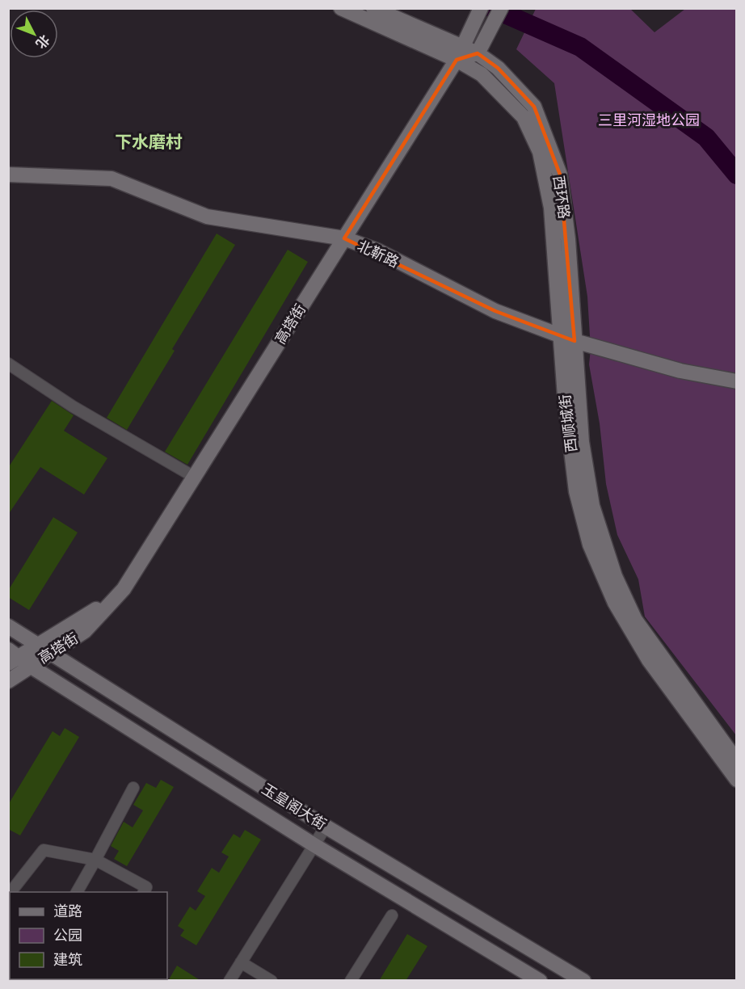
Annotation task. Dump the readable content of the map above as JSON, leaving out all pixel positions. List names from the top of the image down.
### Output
{
  "streets": {
    "street": [
      "西环路",
      "北靳路",
      "高塔街",
      "西顺城街",
      "玉皇阁大街"
    ]
  },
  "crossings": [
    ["西环路", "北靳路"],
    ["西环路", "高塔街"],
    ["西环路", "西顺城街"],
    ["北靳路", "高塔街"],
    ["北靳路", "西顺城街"],
    ["高塔街", "西顺城街"],
    ["高塔街", "玉皇阁大街"]
  ],
  "districts": ["下水磨村"],
  "parks": ["三里河湿地公园"],
  "legend": ["道路", "公园", "建筑"],
  "north": "bottom right"
}
